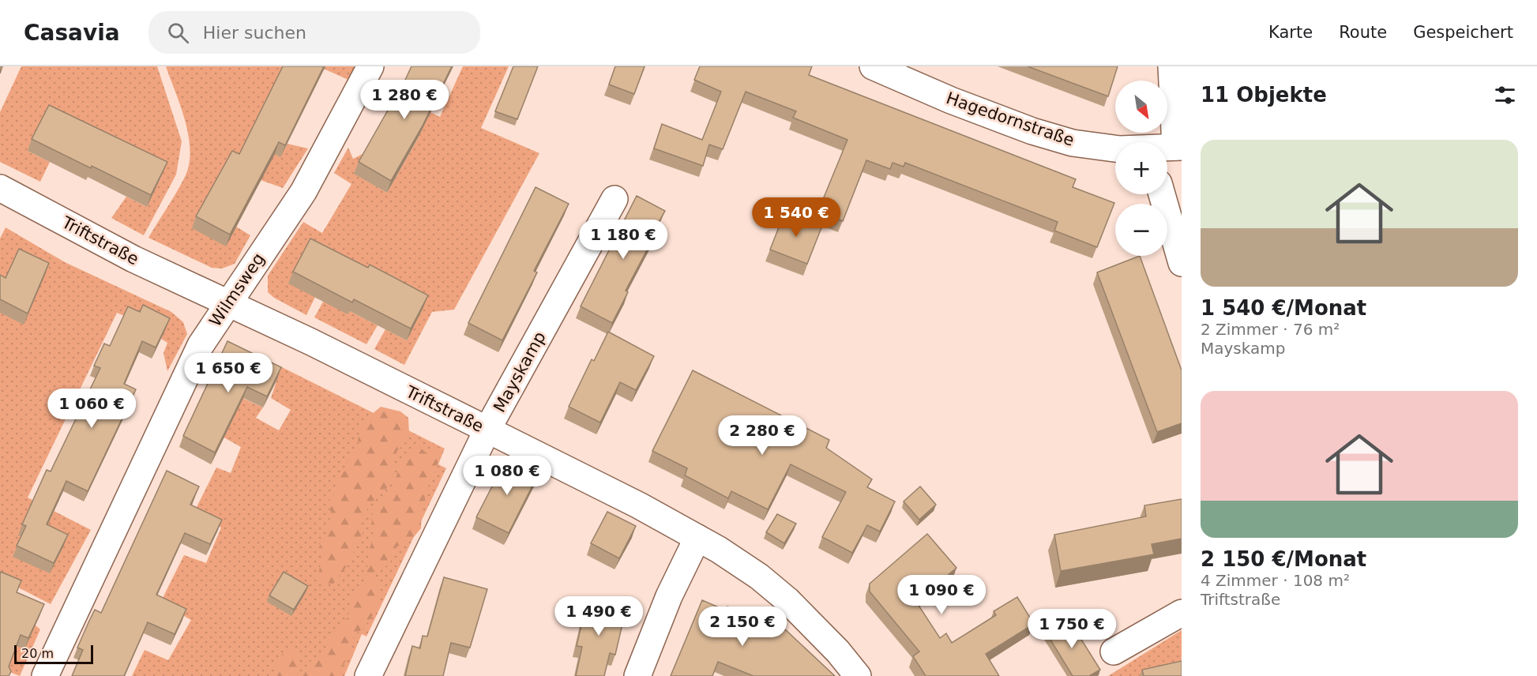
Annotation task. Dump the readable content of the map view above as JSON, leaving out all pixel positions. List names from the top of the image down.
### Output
{
  "streets": {
    "street": [
      "Hagedornstraße",
      "Triftstraße",
      "Wilmsweg",
      "Mayskamp"
    ]
  },
  "crossings": [
    ["Triftstraße", "Wilmsweg"],
    ["Triftstraße", "Mayskamp"]
  ],
  "scale_bar": "20 m",
  "north": "bottom right",
  "page": {
    "header": "Casavia",
    "search": "Hier suchen",
    "nav": ["Karte", "Route", "Gespeichert"],
    "heading": "11 Objekte",
    "price": [
      "1 280 €",
      "1 540 €",
      "1 180 €",
      "1 650 €",
      "1 060 €",
      "2 280 €",
      "1 080 €",
      "1 090 €",
      "1 490 €",
      "2 150 €",
      "1 750 €"
    ],
    "map_buttons": ["+", "−"],
    "list": [
      {
        "name": "1 540 €/Monat",
        "note": "2 Zimmer · 76 m² · Mayskamp"
      },
      {
        "name": "2 150 €/Monat",
        "note": "4 Zimmer · 108 m² · Triftstraße"
      }
    ],
    "scale": "20 m"
  }
}
